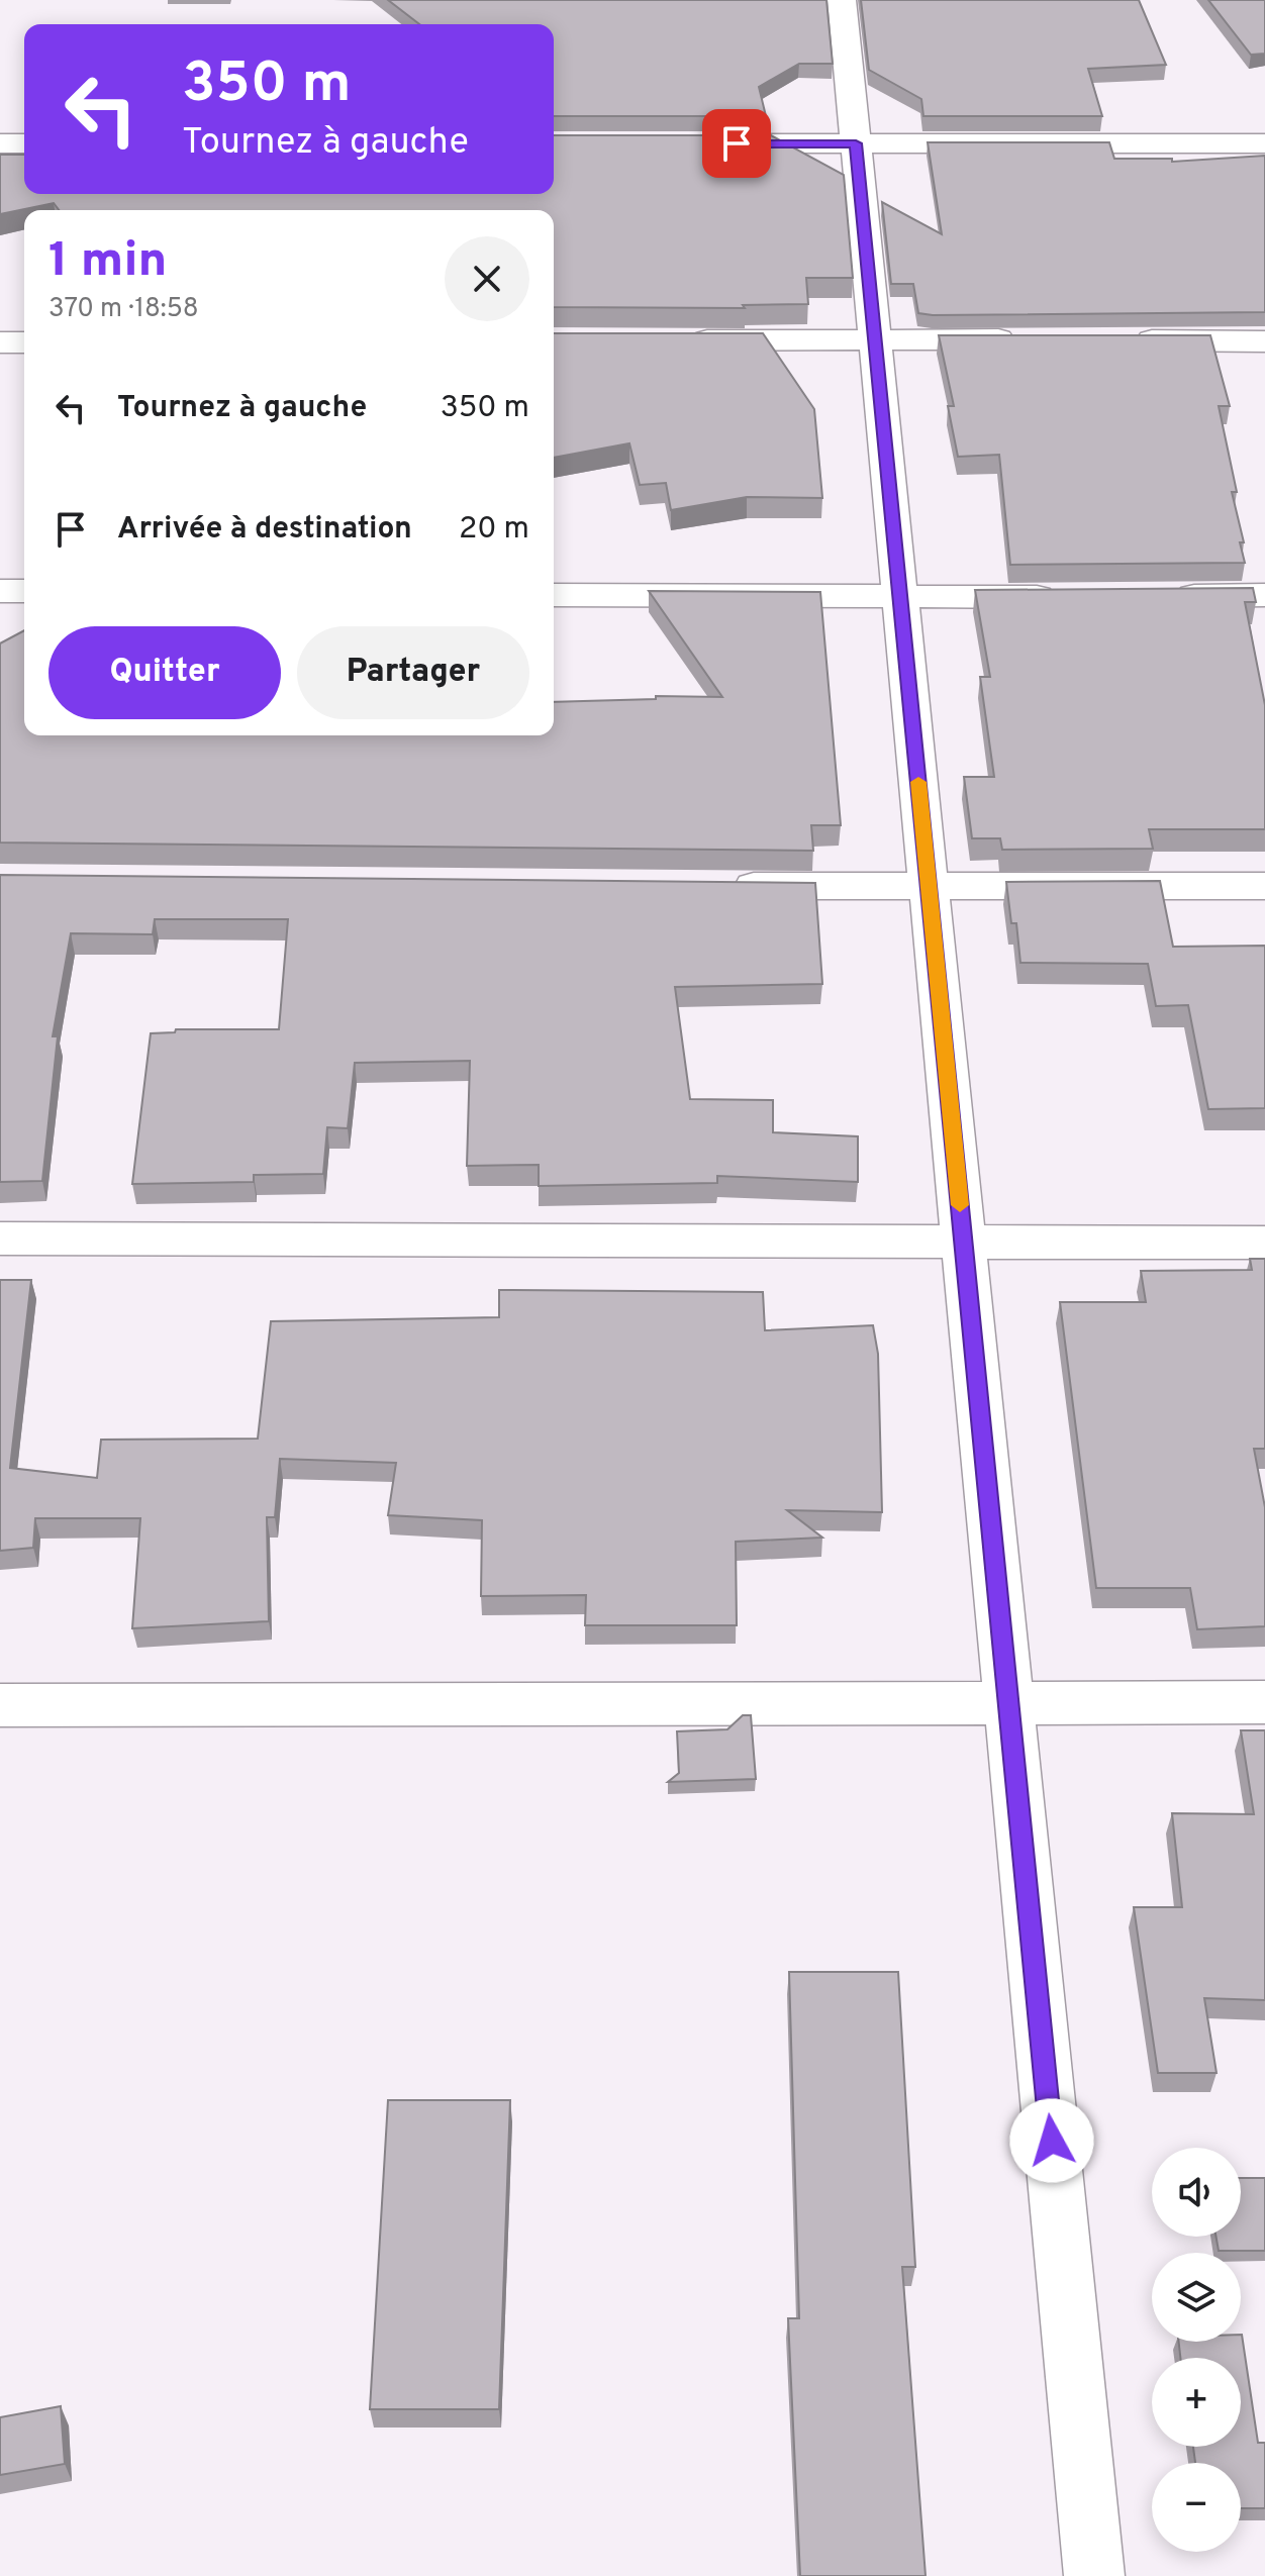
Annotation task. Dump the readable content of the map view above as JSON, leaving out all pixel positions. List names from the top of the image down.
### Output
{
  "page": {
    "turn": ["350 m", "Tournez à gauche"],
    "heading": ["1 min", "370 m · 18:58"],
    "list": [
      {
        "name": "Tournez à gauche",
        "value": "350 m"
      },
      {
        "name": "Arrivée à destination",
        "value": "20 m"
      }
    ],
    "buttons": ["Quitter", "Partager"],
    "map_buttons": ["+", "−"]
  }
}
